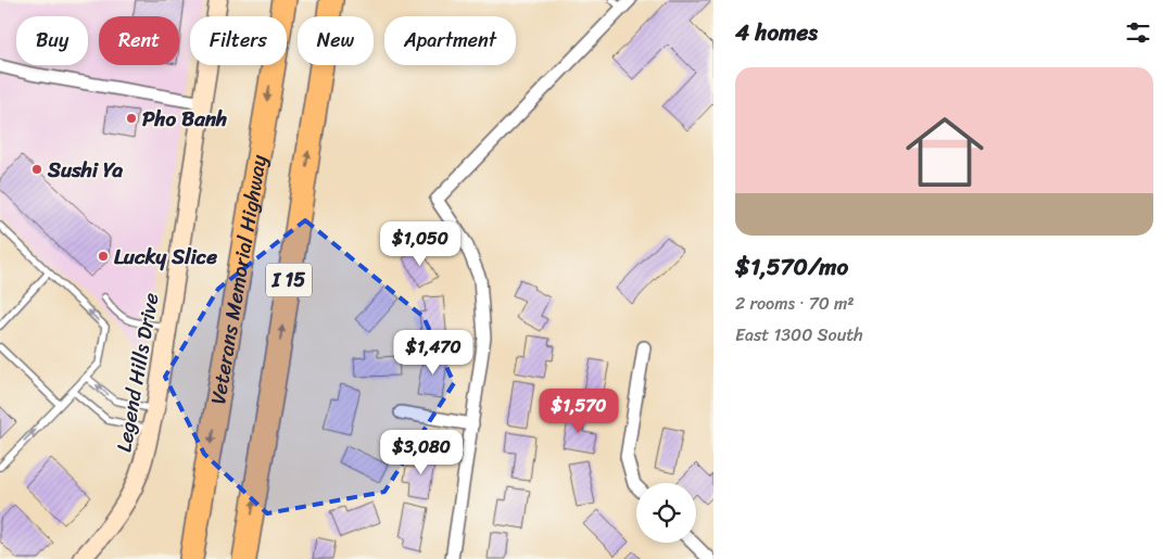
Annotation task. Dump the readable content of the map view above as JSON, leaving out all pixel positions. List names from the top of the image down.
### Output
{
  "streets": {
    "highway": ["Veterans Memorial Highway", "I 15"],
    "street": ["Legend Hills Drive"]
  },
  "places": ["Pho Banh", "Sushi Ya", "Lucky Slice"],
  "page": {
    "heading": "4 homes",
    "chip": [
      "Buy",
      "Rent",
      "Filters",
      "New",
      "Apartment"
    ],
    "list": [
      {
        "name": "$1,570/mo",
        "note": "2 rooms · 70 m² · East 1300 South"
      }
    ],
    "price": [
      "$1,050",
      "$1,470",
      "$1,570",
      "$3,080"
    ]
  }
}
